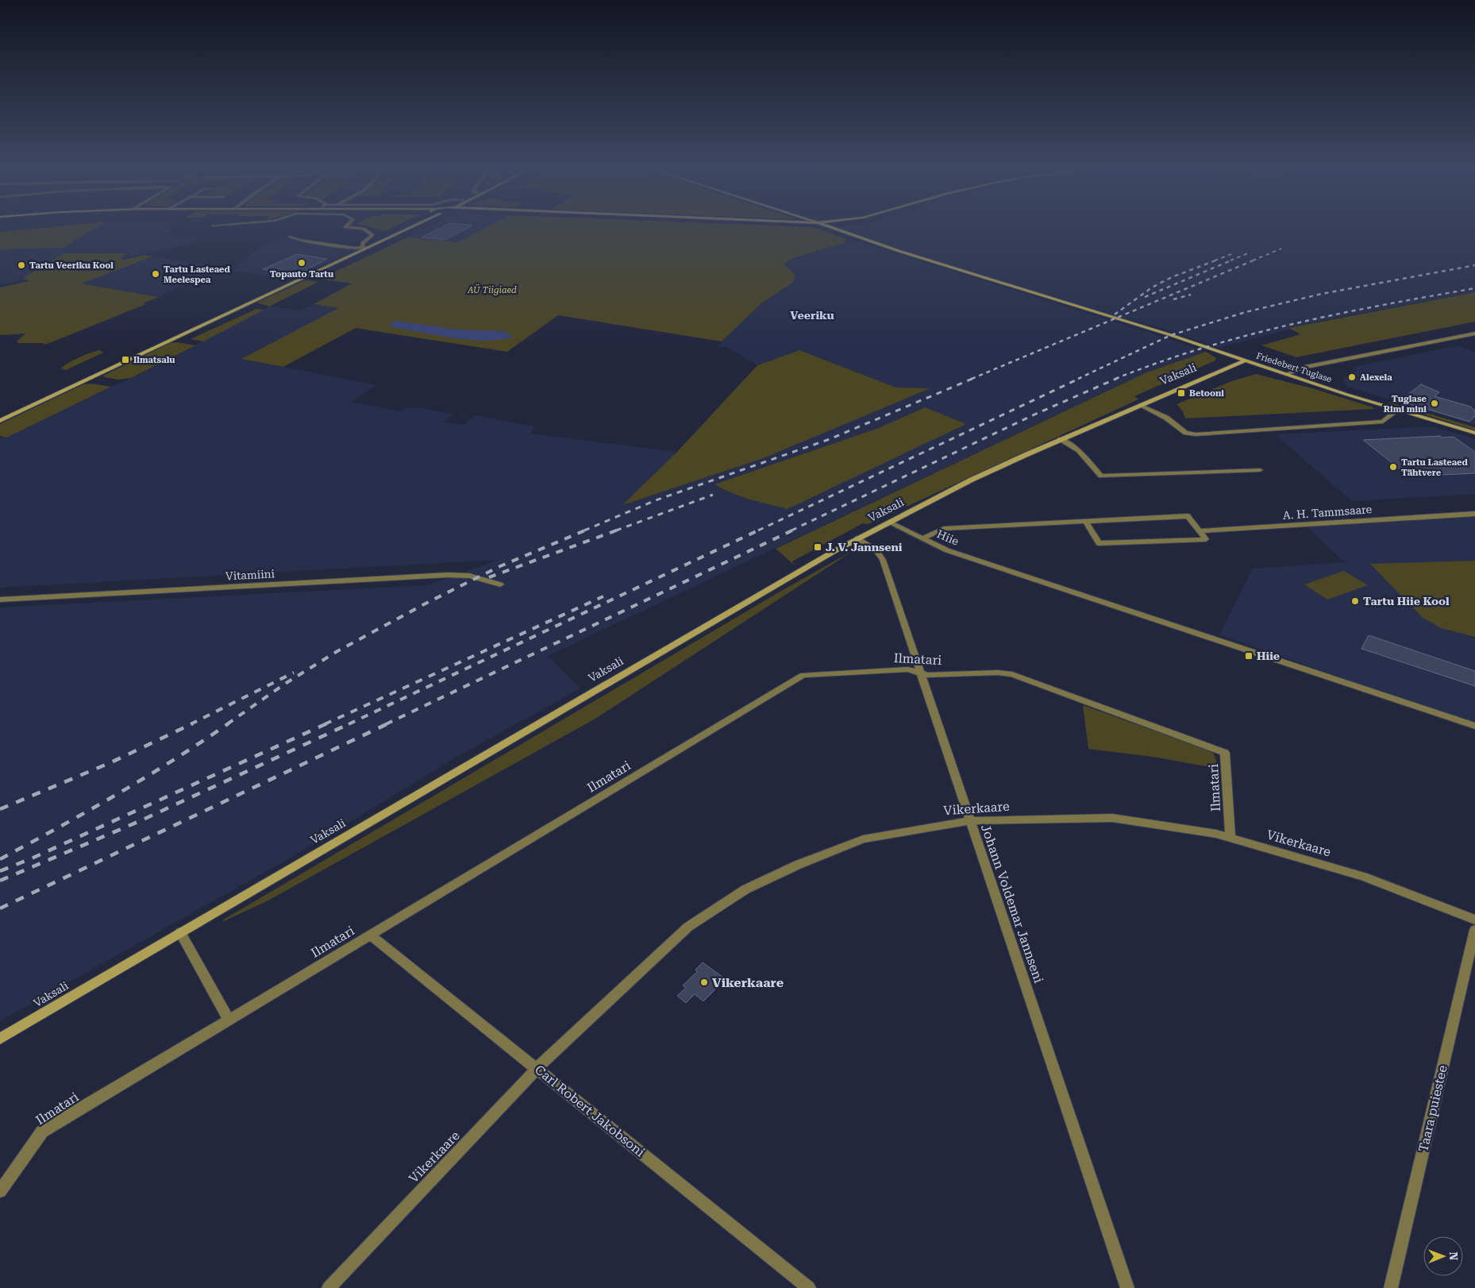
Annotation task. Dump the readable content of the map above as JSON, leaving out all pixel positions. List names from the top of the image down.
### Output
{
  "streets": {
    "street": [
      "Friedebert Tuglase",
      "Vaksali",
      "A. H. Tammsaare",
      "Hiie",
      "Vitamiini",
      "Ilmatari",
      "Vikerkaare",
      "Johann Voldemar Jannseni",
      "Taara puiestee",
      "Carl Robert Jakobsoni"
    ]
  },
  "crossings": [
    ["Friedebert Tuglase", "Vaksali"],
    ["Vaksali", "Hiie"],
    ["Vaksali", "Johann Voldemar Jannseni"],
    ["Ilmatari", "Vikerkaare"],
    ["Ilmatari", "Johann Voldemar Jannseni"],
    ["Ilmatari", "Carl Robert Jakobsoni"],
    ["Vikerkaare", "Johann Voldemar Jannseni"],
    ["Vikerkaare", "Carl Robert Jakobsoni"]
  ],
  "districts": ["Veeriku"],
  "parks": ["AÜ Tiigiaed"],
  "places": {
    "other": [
      "Topauto Tartu",
      "Tartu Veeriku Kool",
      "Tartu Lasteaed Meelespea",
      "Alexela",
      "Tuglase Rimi mini",
      "Tartu Lasteaed Tähtvere",
      "Tartu Hiie Kool",
      "Vikerkaare"
    ],
    "transit": [
      "Ilmatsalu",
      "Betooni",
      "J. V. Jannseni",
      "Hiie"
    ]
  },
  "north": "right"
}
